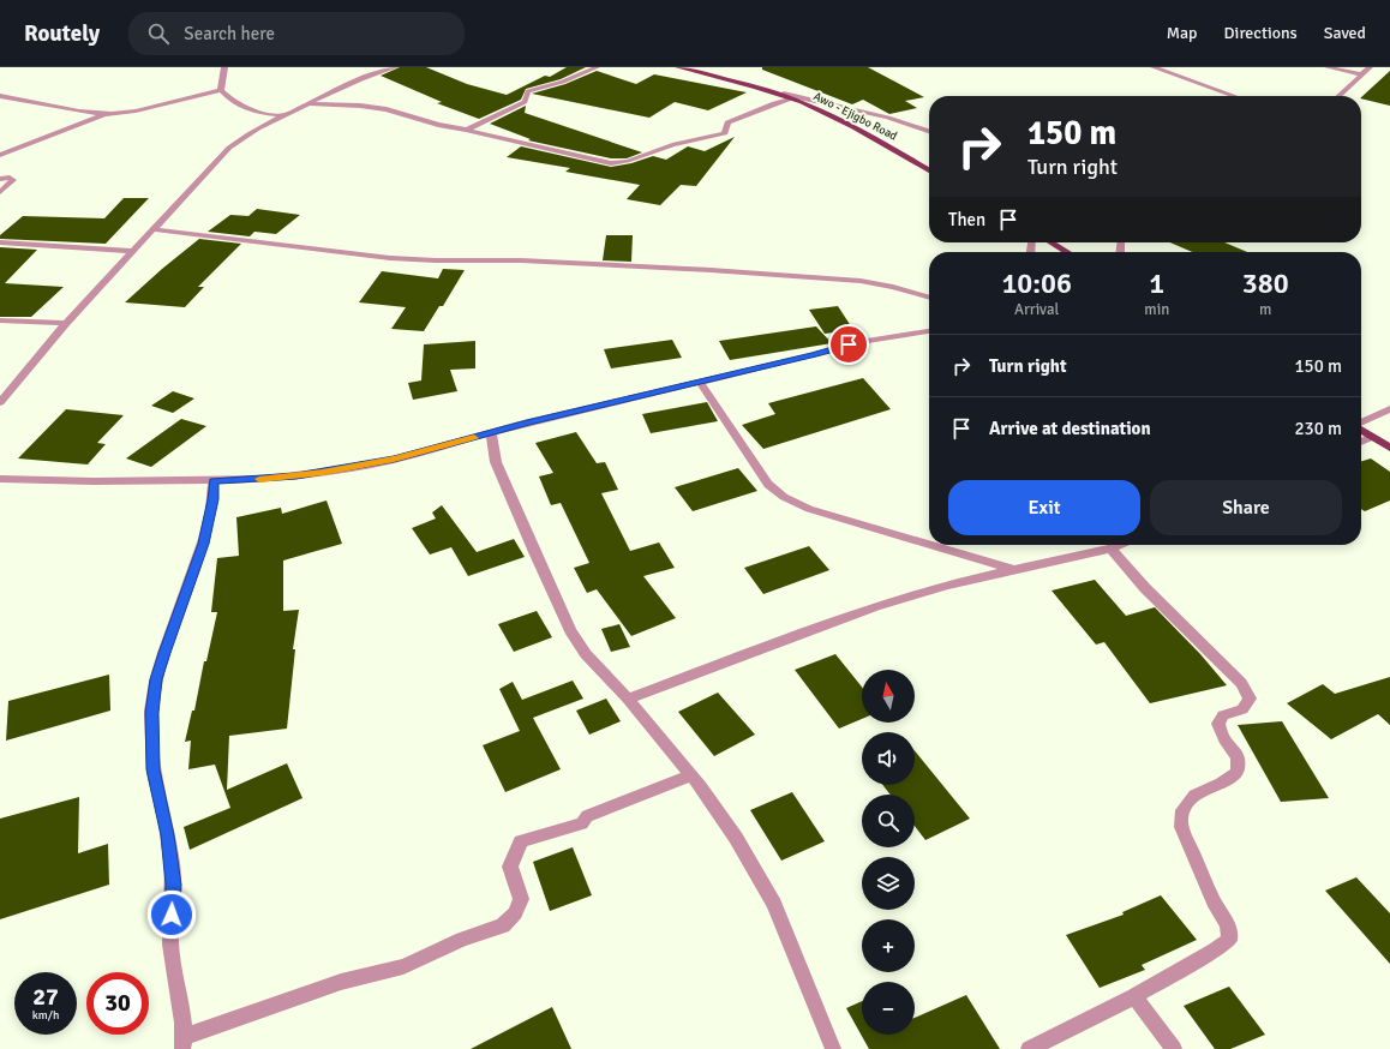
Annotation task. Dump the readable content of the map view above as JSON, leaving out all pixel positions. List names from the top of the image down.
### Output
{
  "streets": {
    "main road": ["Awo - Ejigbo Road"]
  },
  "north": "top",
  "page": {
    "header": "Routely",
    "search": "Search here",
    "nav": ["Map", "Directions", "Saved"],
    "turn": ["150 m", "Turn right"],
    "then": "Then",
    "eta": [
      "10:06",
      "Arrival",
      "1",
      "min",
      "380",
      "m"
    ],
    "list": [
      {
        "name": "Turn right",
        "value": "150 m"
      },
      {
        "name": "Arrive at destination",
        "value": "230 m"
      }
    ],
    "buttons": ["Exit", "Share"],
    "map_buttons": ["+", "−"],
    "speed": "27 km/h",
    "limit": "30"
  }
}
